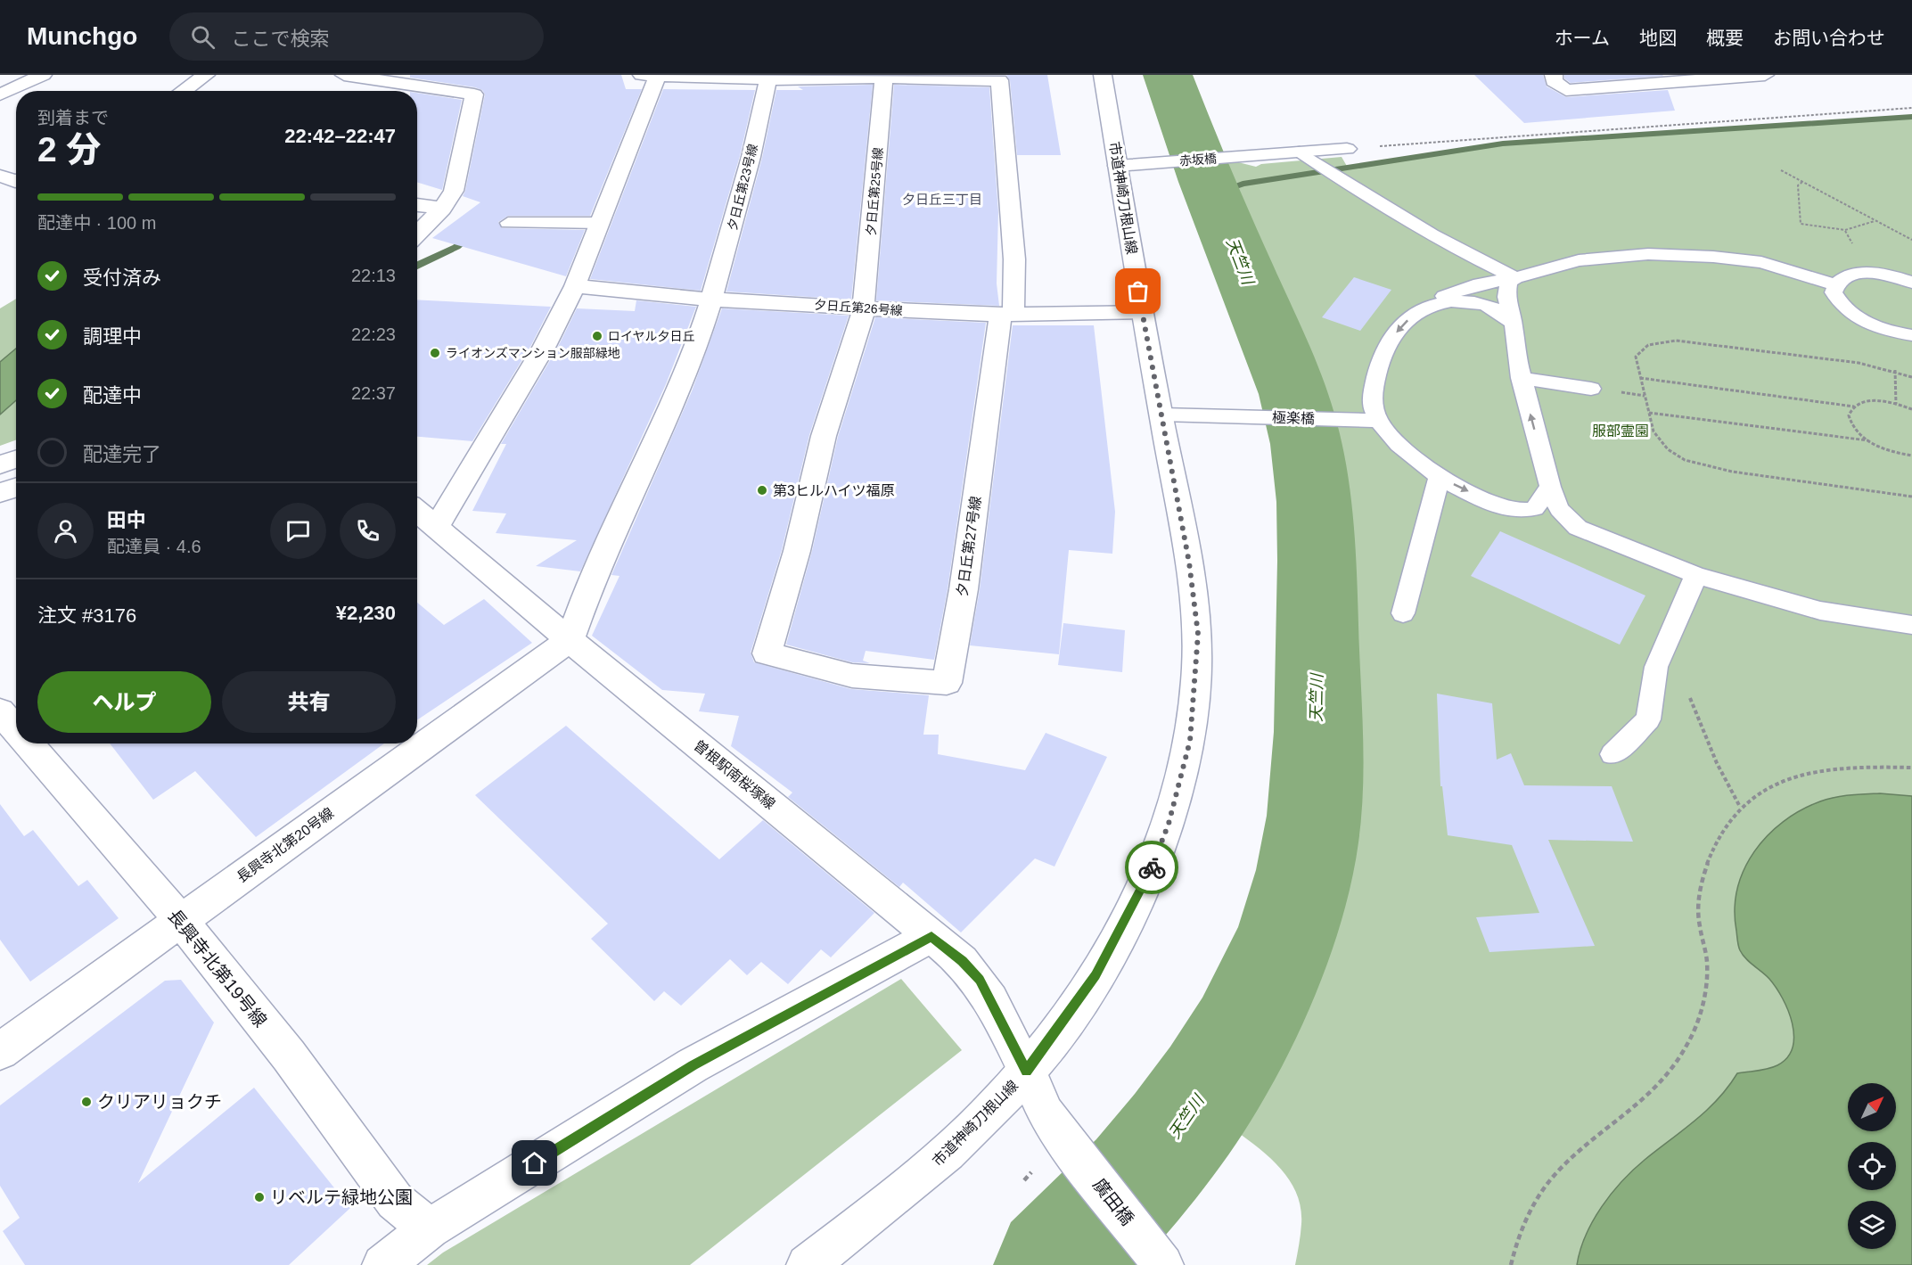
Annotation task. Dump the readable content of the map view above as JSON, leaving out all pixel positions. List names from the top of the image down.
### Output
{
  "streets": {
    "street": [
      "赤坂橋",
      "夕日丘第23号線",
      "夕日丘第25号線",
      "市道神崎刀根山線",
      "夕日丘第26号線",
      "夕日丘第27号線",
      "曽根駅南桜塚線",
      "長興寺北第20号線",
      "長興寺北第19号線",
      "廣田橋"
    ],
    "lane": ["極楽橋"]
  },
  "crossings": [
    ["赤坂橋", "市道神崎刀根山線"],
    ["夕日丘第23号線", "夕日丘第26号線"],
    ["夕日丘第23号線", "曽根駅南桜塚線"],
    ["夕日丘第23号線", "長興寺北第20号線"],
    ["夕日丘第25号線", "夕日丘第26号線"],
    ["夕日丘第25号線", "夕日丘第27号線"],
    ["市道神崎刀根山線", "夕日丘第26号線"],
    ["市道神崎刀根山線", "極楽橋"],
    ["市道神崎刀根山線", "曽根駅南桜塚線"],
    ["市道神崎刀根山線", "廣田橋"],
    ["夕日丘第26号線", "夕日丘第27号線"],
    ["曽根駅南桜塚線", "長興寺北第20号線"],
    ["曽根駅南桜塚線", "廣田橋"],
    ["長興寺北第20号線", "長興寺北第19号線"]
  ],
  "districts": ["夕日丘三丁目"],
  "water": ["天竺川"],
  "parks": ["服部霊園"],
  "places": [
    "ロイヤル夕日丘",
    "ライオンズマンション服部緑地",
    "第3ヒルハイツ福原",
    "クリアリョクチ",
    "リベルテ緑地公園"
  ],
  "north": "top right",
  "page": {
    "header": "Munchgo",
    "search": "ここで検索",
    "nav": [
      "ホーム",
      "地図",
      "概要",
      "お問い合わせ"
    ],
    "heading": ["2 分", "到着まで", "22:42–22:47"],
    "panel": [
      "田中",
      "配達員 · 4.6",
      "注文 #3176",
      "¥2,230"
    ],
    "bar": "配達中 · 100 m",
    "list": [
      ["受付済み", "22:13"],
      ["調理中", "22:23"],
      ["配達中", "22:37"],
      "配達完了"
    ],
    "buttons": ["ヘルプ", "共有"]
  }
}
